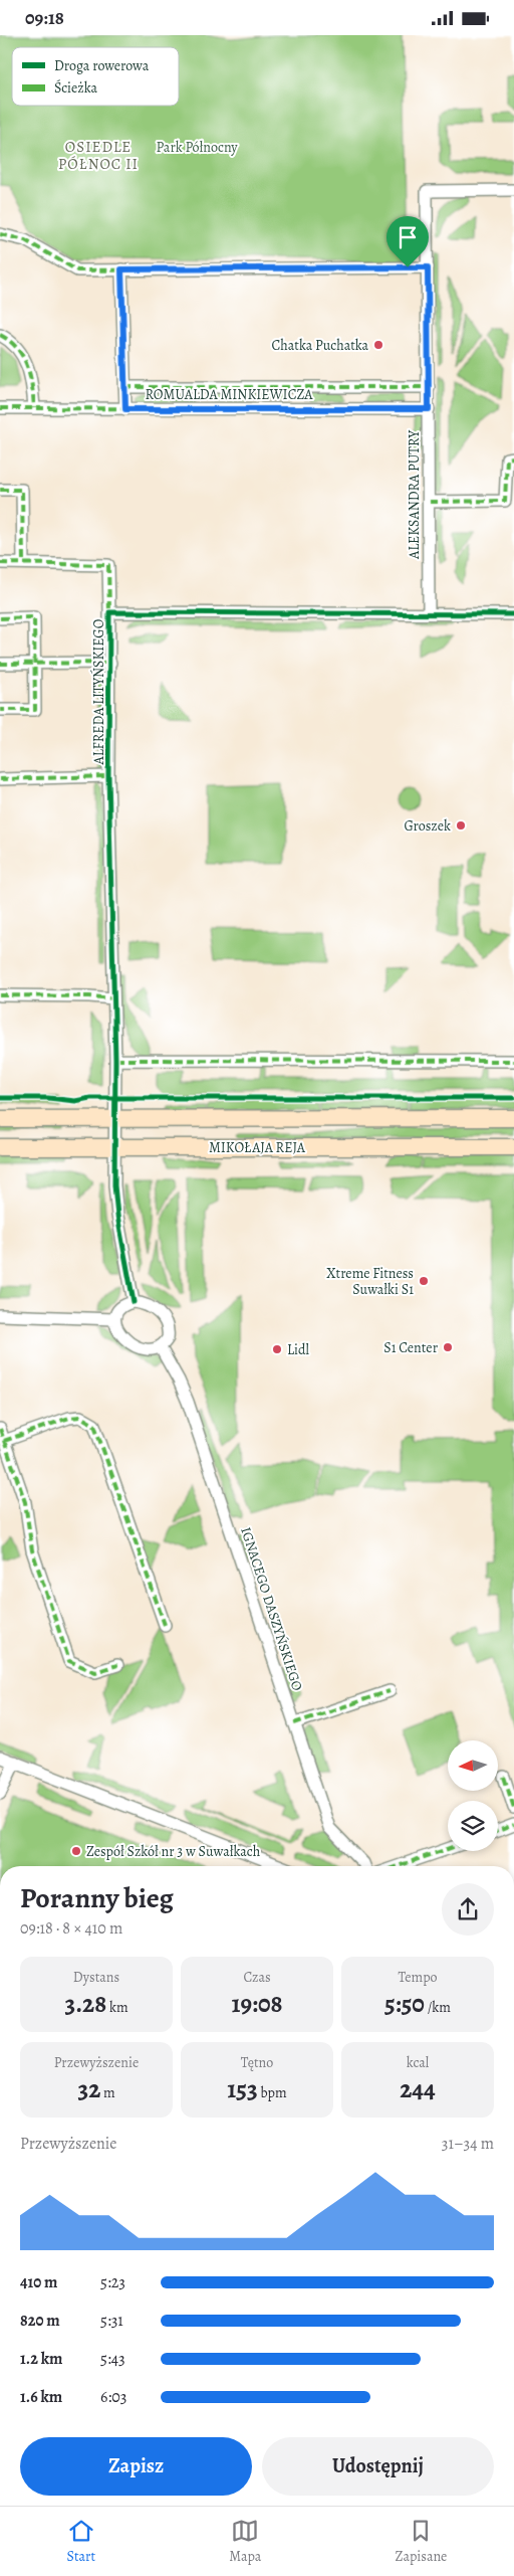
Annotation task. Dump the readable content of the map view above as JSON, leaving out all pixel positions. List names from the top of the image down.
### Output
{
  "streets": {
    "street": [
      "ROMUALDA MINKIEWICZA",
      "ALEKSANDRA PUTRY",
      "ALFREDA LITYŃSKIEGO",
      "MIKOŁAJA REJA",
      "IGNACEGO DASZYŃSKIEGO"
    ]
  },
  "crossings": [
    ["ROMUALDA MINKIEWICZA", "ALEKSANDRA PUTRY"],
    ["ALEKSANDRA PUTRY", "ALFREDA LITYŃSKIEGO"],
    ["ALFREDA LITYŃSKIEGO", "MIKOŁAJA REJA"],
    ["ALFREDA LITYŃSKIEGO", "IGNACEGO DASZYŃSKIEGO"]
  ],
  "districts": ["OSIEDLE PÓŁNOC II"],
  "parks": ["Park Północny"],
  "places": [
    "Chatka Puchatka",
    "Groszek",
    "Xtreme Fitness Suwałki S1",
    "S1 Center",
    "Lidl",
    "Zespół Szkół nr 3 w Suwałkach"
  ],
  "legend": ["Droga rowerowa", "Ścieżka"],
  "north": "left",
  "page": {
    "status": "09:18",
    "heading": ["Poranny bieg", "09:18 · 8 × 410 m"],
    "stats": [
      ["Dystans", "3.28 km"],
      ["Czas", "19:08"],
      ["Tempo", "5:50 /km"],
      ["Przewyższenie", "32 m"],
      ["Tętno", "153 bpm"],
      ["kcal", "244"]
    ],
    "chart": ["Przewyższenie", "31–34 m"],
    "list": [
      {
        "name": "410 m",
        "note": "5:23"
      },
      {
        "name": "820 m",
        "note": "5:31"
      },
      {
        "name": "1.2 km",
        "note": "5:43"
      },
      {
        "name": "1.6 km",
        "note": "6:03"
      }
    ],
    "buttons": ["Zapisz", "Udostępnij"],
    "tabs": ["Start", "Mapa", "Zapisane"]
  }
}
